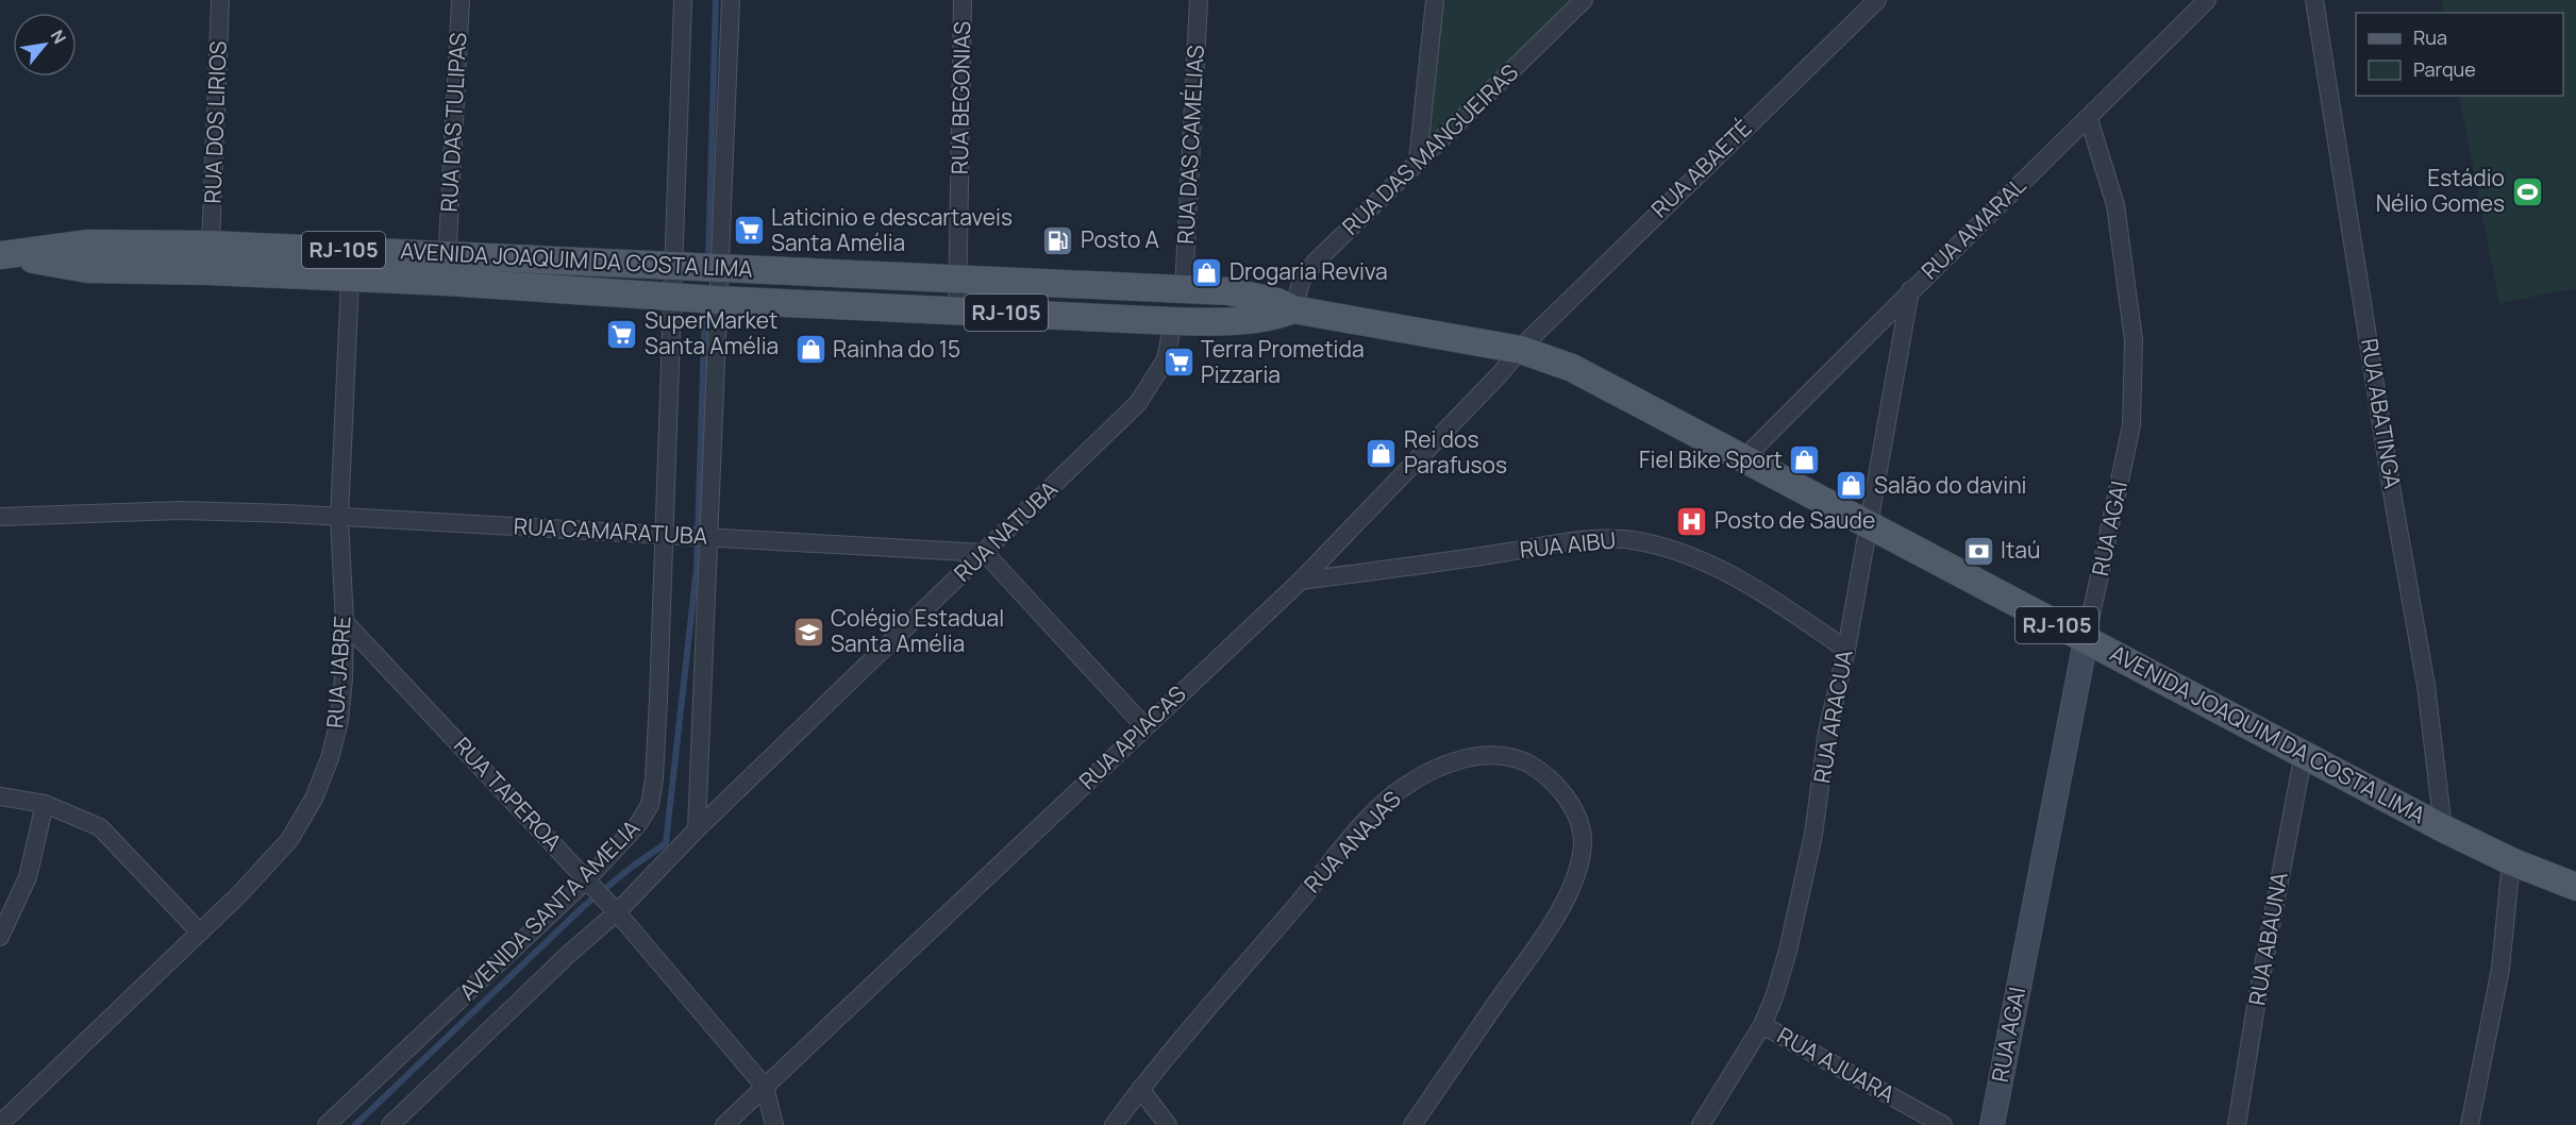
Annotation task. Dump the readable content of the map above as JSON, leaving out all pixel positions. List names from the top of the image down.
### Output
{
  "streets": {
    "main road": ["RJ-105", "AVENIDA JOAQUIM DA COSTA LIMA"],
    "street": [
      "RUA BEGONIAS",
      "RUA DOS LIRIOS",
      "RUA DAS TULIPAS",
      "RUA DAS CAMÉLIAS",
      "RUA DAS MANGUEIRAS",
      "RUA ABAETÉ",
      "RUA AMARAL",
      "RUA ABATINGA",
      "RUA AGAI",
      "RUA CAMARATUBA",
      "RUA NATUBA",
      "RUA AIBU",
      "RUA JABRE",
      "RUA ARACUA",
      "RUA APIACAS",
      "RUA TAPEROA",
      "RUA ANAJAS",
      "AVENIDA SANTA AMELIA",
      "RUA ABAUNA",
      "RUA AJUARA"
    ]
  },
  "crossings": [
    ["RUA BEGONIAS", "AVENIDA JOAQUIM DA COSTA LIMA"],
    ["RUA DOS LIRIOS", "AVENIDA JOAQUIM DA COSTA LIMA"],
    ["RUA DAS TULIPAS", "AVENIDA JOAQUIM DA COSTA LIMA"],
    ["RUA DAS CAMÉLIAS", "AVENIDA JOAQUIM DA COSTA LIMA"],
    ["RUA DAS MANGUEIRAS", "AVENIDA JOAQUIM DA COSTA LIMA"],
    ["RUA ABAETÉ", "AVENIDA JOAQUIM DA COSTA LIMA"],
    ["RUA ABAETÉ", "RUA APIACAS"],
    ["RUA AMARAL", "AVENIDA JOAQUIM DA COSTA LIMA"],
    ["RUA AMARAL", "RUA AGAI"],
    ["RUA AMARAL", "RUA ARACUA"],
    ["AVENIDA JOAQUIM DA COSTA LIMA", "RUA ABATINGA"],
    ["AVENIDA JOAQUIM DA COSTA LIMA", "RUA AGAI"],
    ["AVENIDA JOAQUIM DA COSTA LIMA", "RUA NATUBA"],
    ["AVENIDA JOAQUIM DA COSTA LIMA", "RUA JABRE"],
    ["AVENIDA JOAQUIM DA COSTA LIMA", "RUA ARACUA"],
    ["AVENIDA JOAQUIM DA COSTA LIMA", "RUA APIACAS"],
    ["AVENIDA JOAQUIM DA COSTA LIMA", "AVENIDA SANTA AMELIA"],
    ["AVENIDA JOAQUIM DA COSTA LIMA", "RUA ABAUNA"],
    ["RUA CAMARATUBA", "RUA NATUBA"],
    ["RUA CAMARATUBA", "RUA JABRE"],
    ["RUA CAMARATUBA", "AVENIDA SANTA AMELIA"],
    ["RUA NATUBA", "RUA TAPEROA"],
    ["RUA NATUBA", "AVENIDA SANTA AMELIA"],
    ["RUA AIBU", "RUA ARACUA"],
    ["RUA AIBU", "RUA APIACAS"],
    ["RUA JABRE", "RUA TAPEROA"],
    ["RUA ARACUA", "RUA AJUARA"],
    ["RUA APIACAS", "RUA TAPEROA"],
    ["RUA TAPEROA", "AVENIDA SANTA AMELIA"]
  ],
  "places": {
    "sports": ["Estádio Nélio Gomes"],
    "supermarket": ["Laticinio e descartaveis Santa Amélia", "SuperMarket Santa Amélia", "Terra Prometida Pizzaria"],
    "fuel station": ["Posto A"],
    "shop": [
      "Drogaria Reviva",
      "Rainha do 15",
      "Rei dos Parafusos",
      "Fiel Bike Sport",
      "Salão do davini"
    ],
    "hospital": ["Posto de Saude"],
    "bank": ["Itaú"],
    "school or university": ["Colégio Estadual Santa Amélia"]
  },
  "legend": ["Rua", "Parque"],
  "north": "top right"
}
